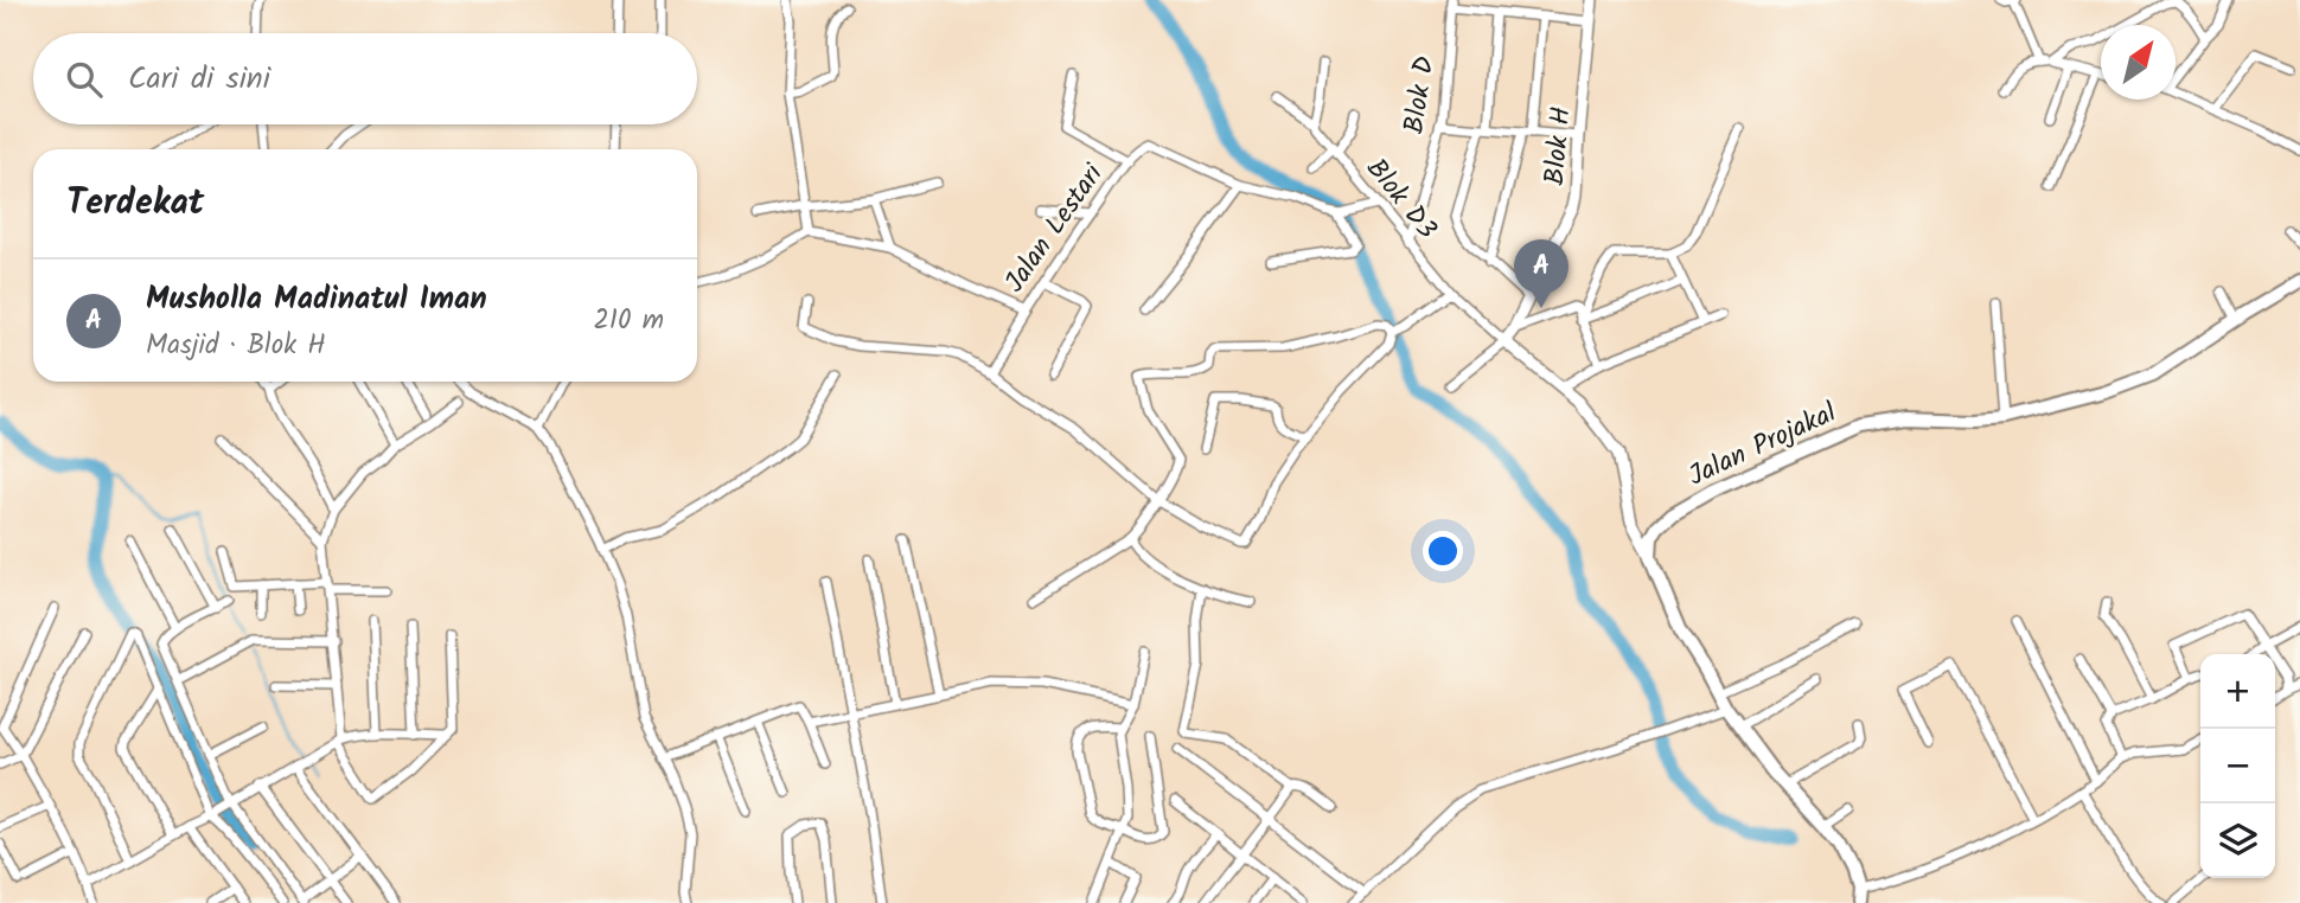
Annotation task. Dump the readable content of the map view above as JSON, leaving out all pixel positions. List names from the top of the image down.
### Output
{
  "streets": {
    "main road": ["Jalan Projakal"],
    "street": [
      "Blok D",
      "Blok H",
      "Blok D3",
      "Jalan Lestari"
    ]
  },
  "crossings": [
    ["Blok D", "Blok D3"],
    ["Blok H", "Blok D3"]
  ],
  "north": "top right",
  "page": {
    "search": "Cari di sini",
    "heading": "Terdekat",
    "pins": "A",
    "list": [
      {
        "mark": "A",
        "name": "Musholla Madinatul Iman",
        "note": "Masjid · Blok H",
        "value": "210 m"
      }
    ],
    "map_buttons": ["+", "−"]
  }
}
